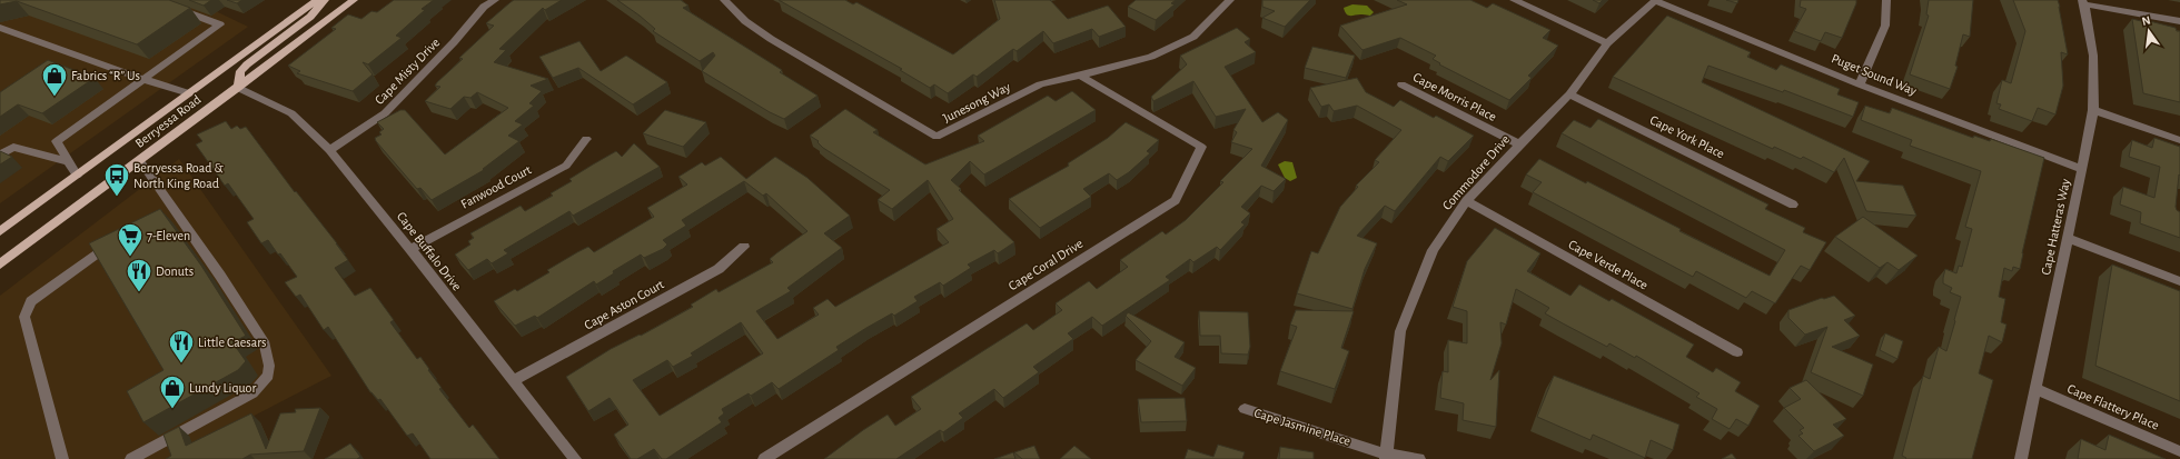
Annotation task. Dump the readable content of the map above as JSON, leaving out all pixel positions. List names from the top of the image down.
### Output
{
  "streets": {
    "main road": ["Berryessa Road"],
    "street": [
      "Cape Misty Drive",
      "Puget Sound Way",
      "Cape Morris Place",
      "Junesong Way",
      "Cape York Place",
      "Commodore Drive",
      "Fanwood Court",
      "Cape Hatteras Way",
      "Cape Buffalo Drive",
      "Cape Coral Drive",
      "Cape Verde Place",
      "Cape Aston Court",
      "Cape Flattery Place",
      "Cape Jasmine Place"
    ]
  },
  "crossings": [
    ["Cape Misty Drive", "Cape Buffalo Drive"],
    ["Puget Sound Way", "Commodore Drive"],
    ["Puget Sound Way", "Cape Hatteras Way"],
    ["Cape Morris Place", "Commodore Drive"],
    ["Junesong Way", "Cape Coral Drive"],
    ["Berryessa Road", "Cape Buffalo Drive"],
    ["Cape York Place", "Commodore Drive"],
    ["Commodore Drive", "Cape Verde Place"],
    ["Commodore Drive", "Cape Jasmine Place"],
    ["Fanwood Court", "Cape Buffalo Drive"],
    ["Cape Hatteras Way", "Cape Flattery Place"],
    ["Cape Buffalo Drive", "Cape Aston Court"]
  ],
  "places": {
    "shop": ["Fabrics “R” Us", "Lundy Liquor"],
    "bus stop": ["Berryessa Road & North King Road"],
    "supermarket": ["7-Eleven"],
    "restaurant": ["Donuts", "Little Caesars"]
  },
  "north": "top"
}
